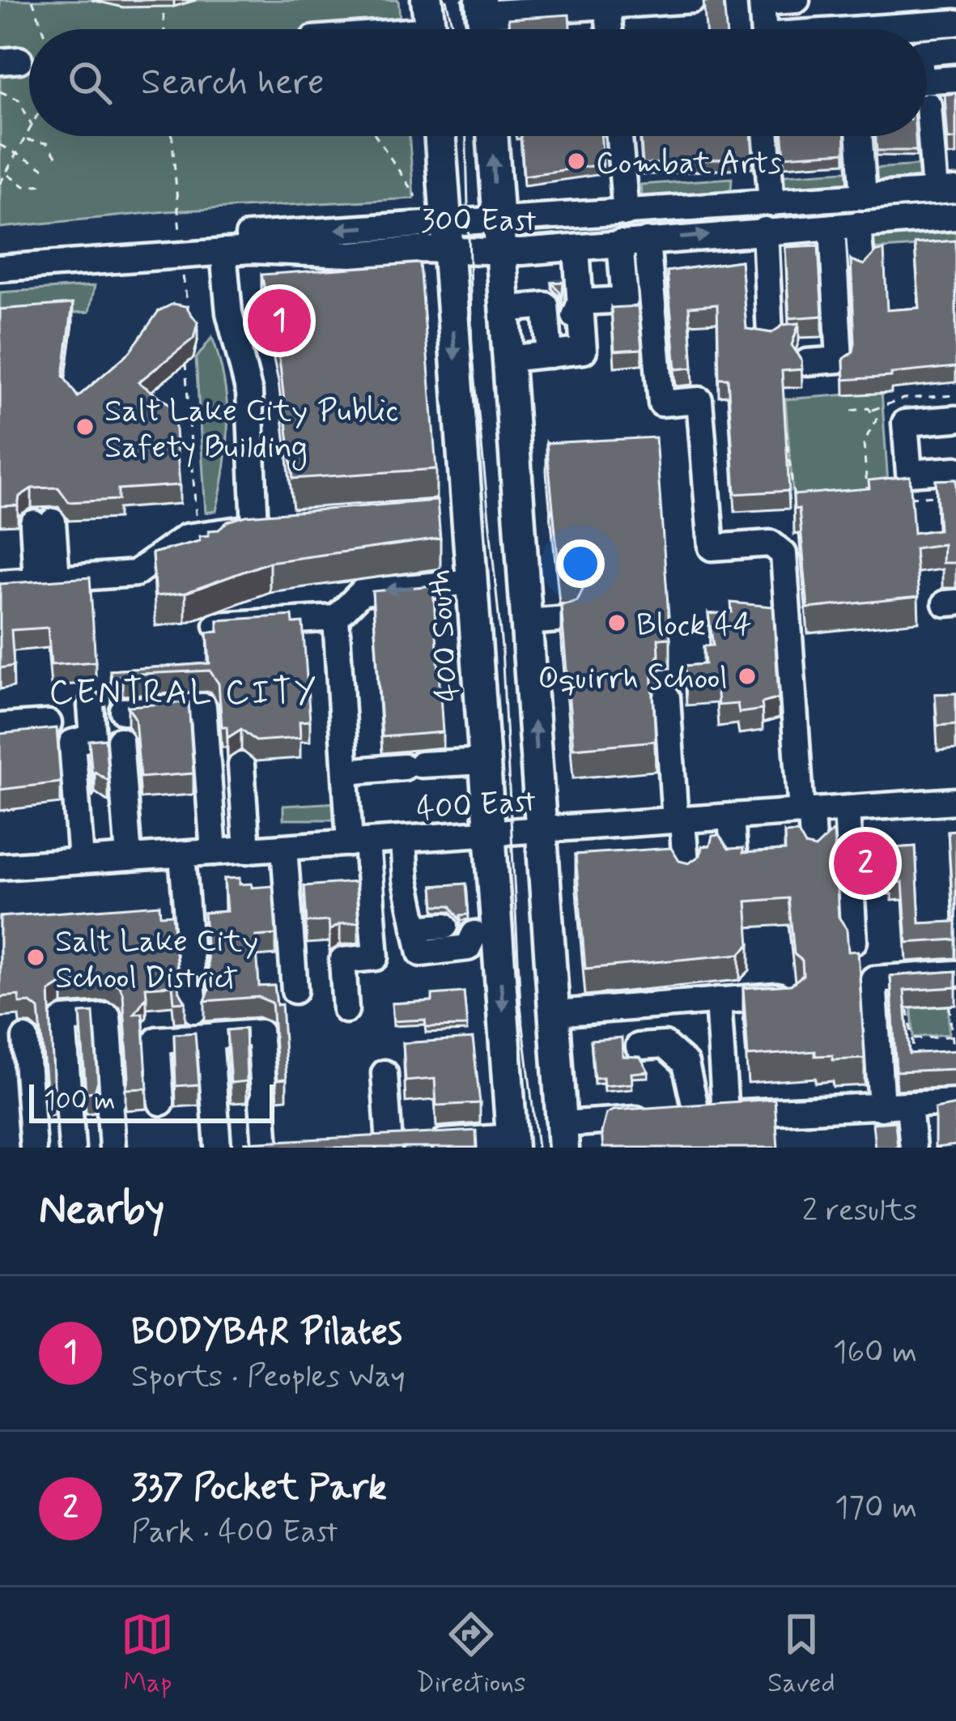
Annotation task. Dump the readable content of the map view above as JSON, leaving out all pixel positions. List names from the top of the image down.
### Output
{
  "streets": {
    "main road": ["400 South"],
    "street": ["300 East", "400 East"]
  },
  "crossings": [
    ["300 East", "400 South"],
    ["400 South", "400 East"]
  ],
  "districts": ["CENTRAL CITY"],
  "places": [
    "Combat Arts",
    "Salt Lake City Public Safety Building",
    "Block 44",
    "Oquirrh School",
    "Salt Lake City School District"
  ],
  "scale_bar": "100 m",
  "page": {
    "search": "Search here",
    "pins": ["1", "2"],
    "scale": "100 m",
    "heading": ["Nearby", "2 results"],
    "list": [
      {
        "mark": "1",
        "name": "BODYBAR Pilates",
        "note": "Sports · Peoples Way",
        "value": "160 m"
      },
      {
        "mark": "2",
        "name": "337 Pocket Park",
        "note": "Park · 400 East",
        "value": "170 m"
      }
    ],
    "nav": ["Map", "Directions", "Saved"]
  }
}
